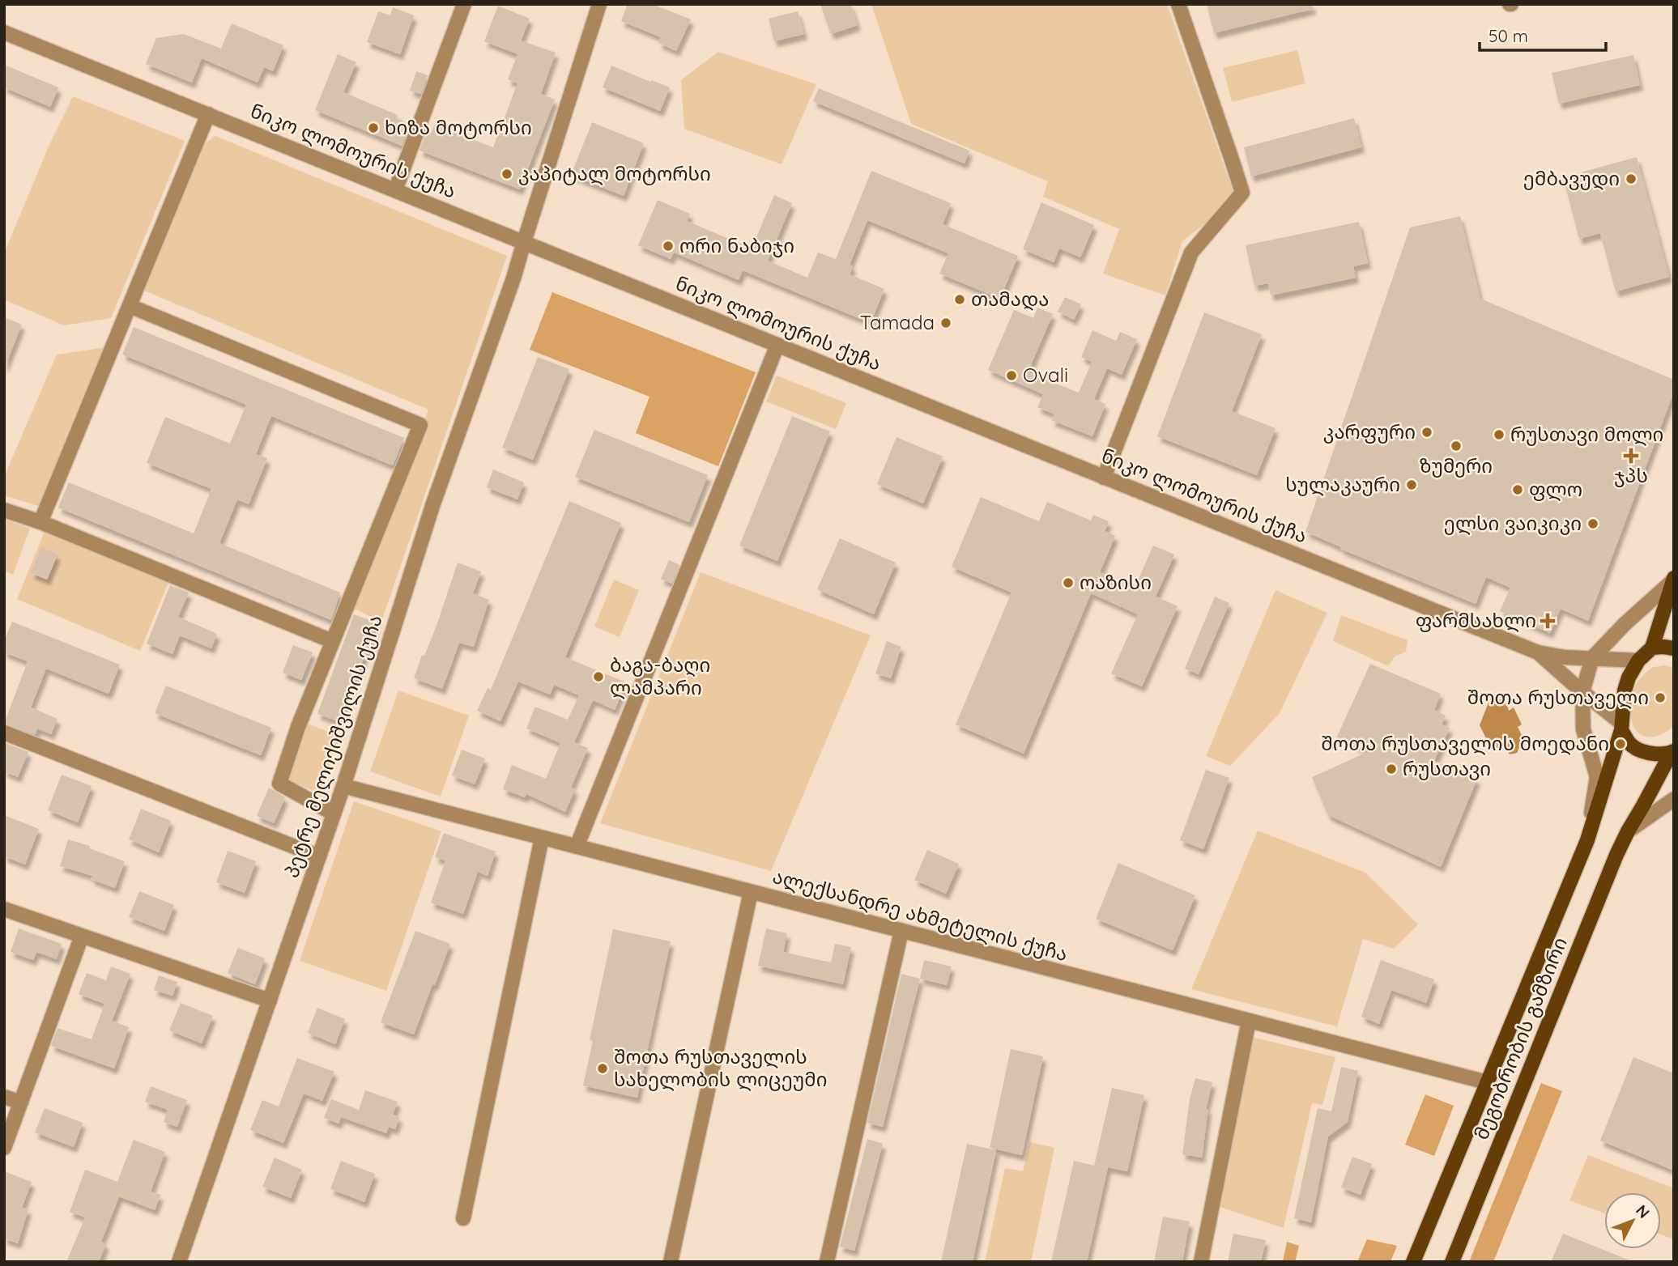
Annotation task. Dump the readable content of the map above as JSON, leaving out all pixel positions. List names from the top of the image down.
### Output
{
  "streets": {
    "main road": ["მეგობრობის გამზირი"],
    "street": ["ნიკო ლომოურის ქუჩა", "პეტრე მელიქიშვილის ქუჩა", "ალექსანდრე ახმეტელის ქუჩა"]
  },
  "crossings": [
    ["ნიკო ლომოურის ქუჩა", "პეტრე მელიქიშვილის ქუჩა"],
    ["პეტრე მელიქიშვილის ქუჩა", "ალექსანდრე ახმეტელის ქუჩა"],
    ["ალექსანდრე ახმეტელის ქუჩა", "მეგობრობის გამზირი"]
  ],
  "places": {
    "other": [
      "ხიზა მოტორსი",
      "კაპიტალ მოტორსი",
      "ემბავუდი",
      "ორი ნაბიჯი",
      "თამადა",
      "Tamada",
      "Ovali",
      "კარფური",
      "რუსთავი მოლი",
      "ზუმერი",
      "სულაკაური",
      "ფლო",
      "ელსი ვაიკიკი",
      "ოაზისი",
      "ბაგა-ბაღი ლამპარი",
      "შოთა რუსთაველი",
      "შოთა რუსთაველის მოედანი",
      "რუსთავი",
      "შოთა რუსთაველის სახელობის ლიცეუმი"
    ],
    "health": ["ჯპს", "ფარმსახლი"]
  },
  "scale_bar": "50 m",
  "north": "top right"
}
